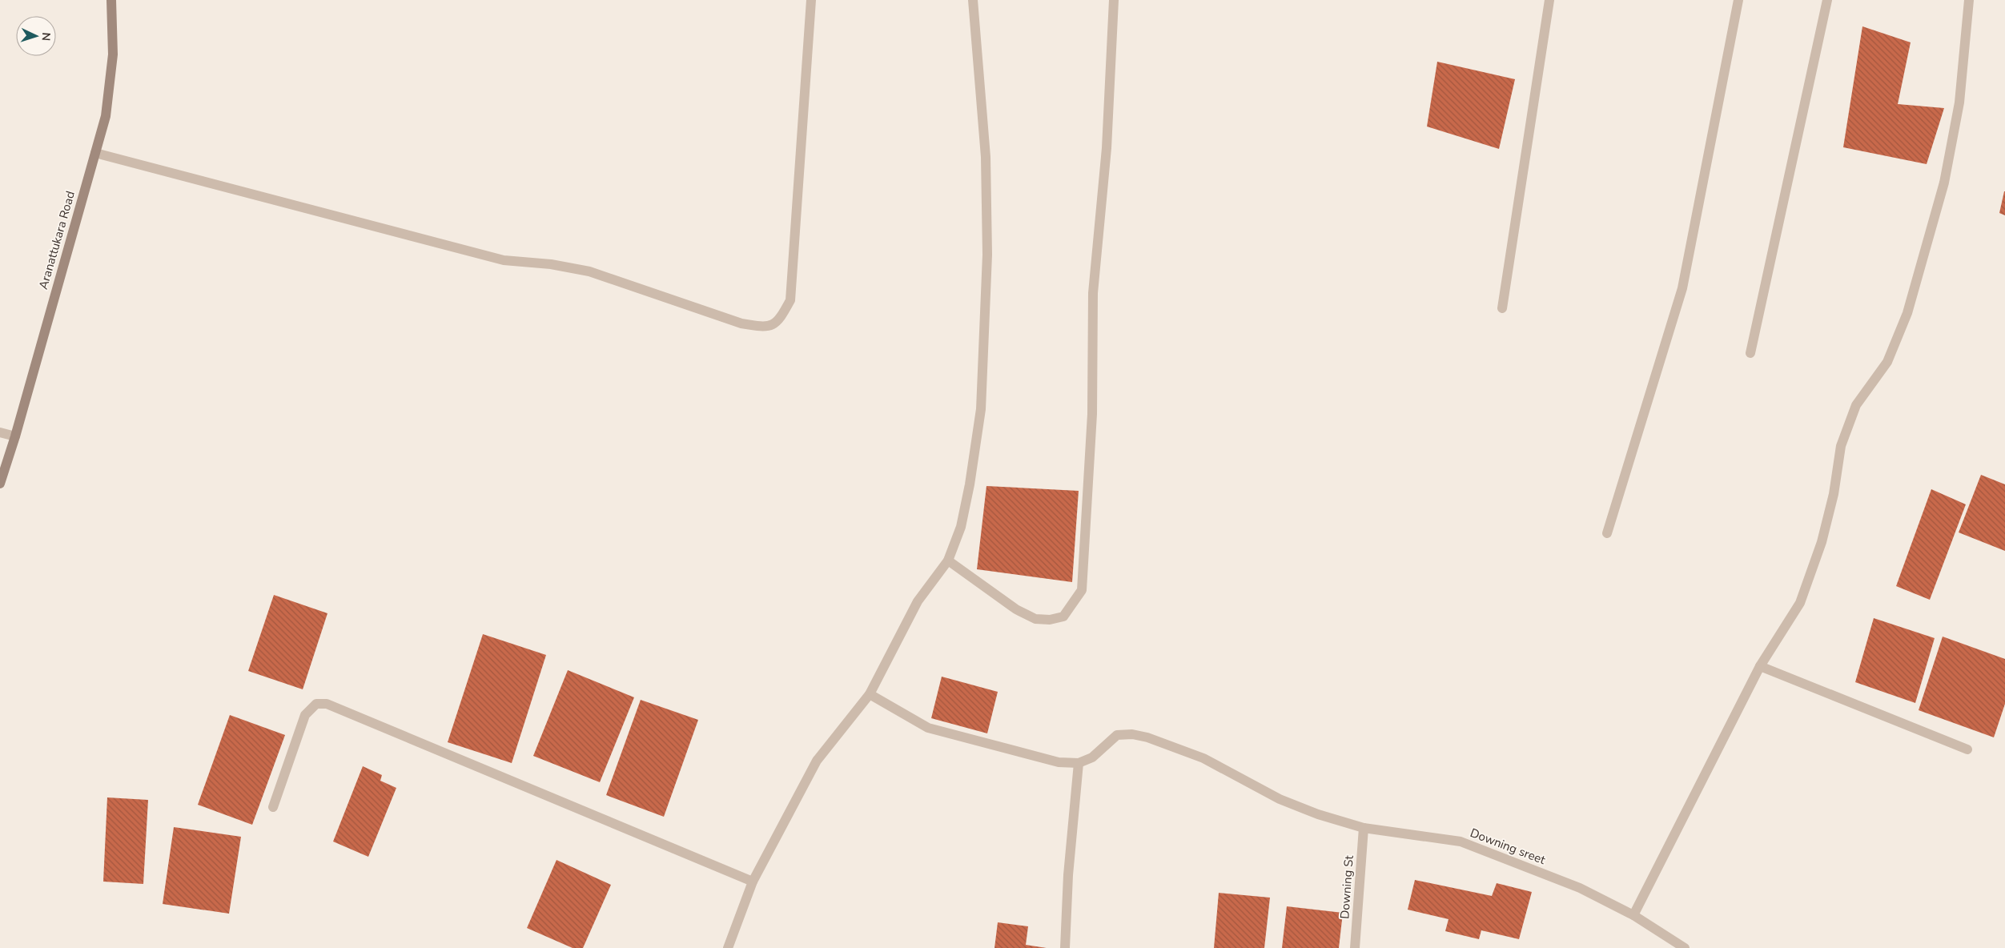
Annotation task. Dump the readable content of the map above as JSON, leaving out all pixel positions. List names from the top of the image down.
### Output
{
  "streets": {
    "main road": ["Aranattukara Road"],
    "street": ["Downing sreet", "Downing St"]
  },
  "crossings": [
    ["Downing sreet", "Downing St"]
  ],
  "north": "right"
}
